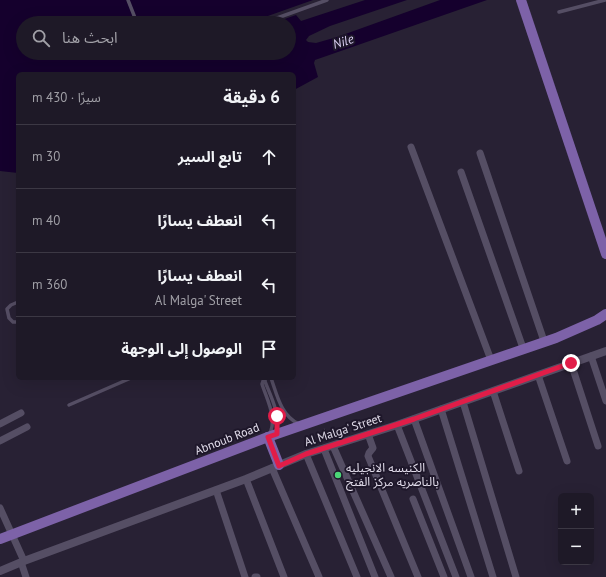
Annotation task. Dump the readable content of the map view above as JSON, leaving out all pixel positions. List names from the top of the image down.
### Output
{
  "streets": {
    "main road": ["Abnoub Road"],
    "street": ["Al Malga' Street"]
  },
  "water": ["Nile"],
  "places": ["الكنيسه الانجيليه بالناصريه مركز الفتح"],
  "page": {
    "search": "ابحث هنا",
    "heading": ["6 دقيقة", "سيرًا · 430 m"],
    "list": [
      ["تابع السير", "30 m"],
      ["انعطف يسارًا", "40 m"],
      ["انعطف يسارًا", "Al Malga' Street", "360 m"],
      "الوصول إلى الوجهة"
    ],
    "map_buttons": ["+", "−"]
  }
}
